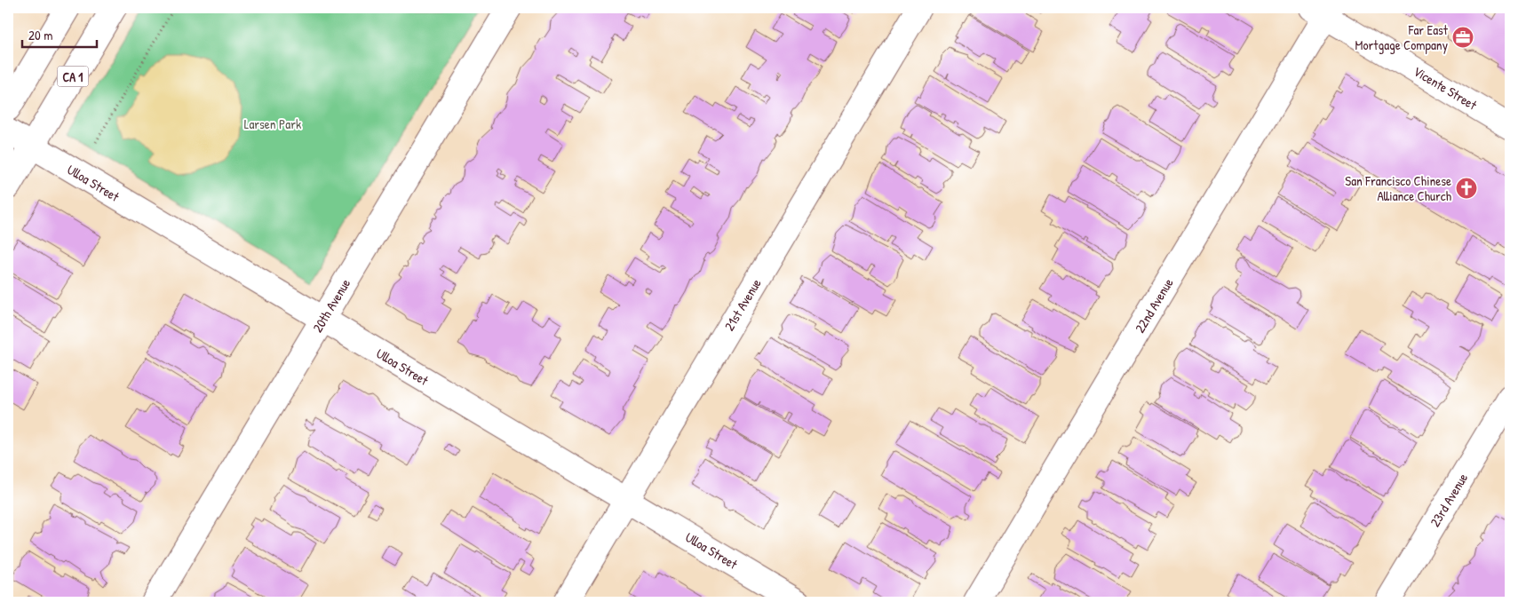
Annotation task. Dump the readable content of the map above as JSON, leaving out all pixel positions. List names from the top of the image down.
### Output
{
  "streets": {
    "main road": [
      "CA 1",
      "Vicente Street",
      "Ulloa Street",
      "21st Avenue",
      "20th Avenue",
      "22nd Avenue",
      "23rd Avenue"
    ]
  },
  "crossings": [
    ["CA 1", "Ulloa Street"],
    ["Vicente Street", "22nd Avenue"],
    ["Ulloa Street", "21st Avenue"],
    ["Ulloa Street", "20th Avenue"]
  ],
  "parks": ["Larsen Park"],
  "places": {
    "office": ["Far East Mortgage Company"],
    "church": ["San Francisco Chinese Alliance Church"]
  },
  "scale_bar": "20 m"
}
